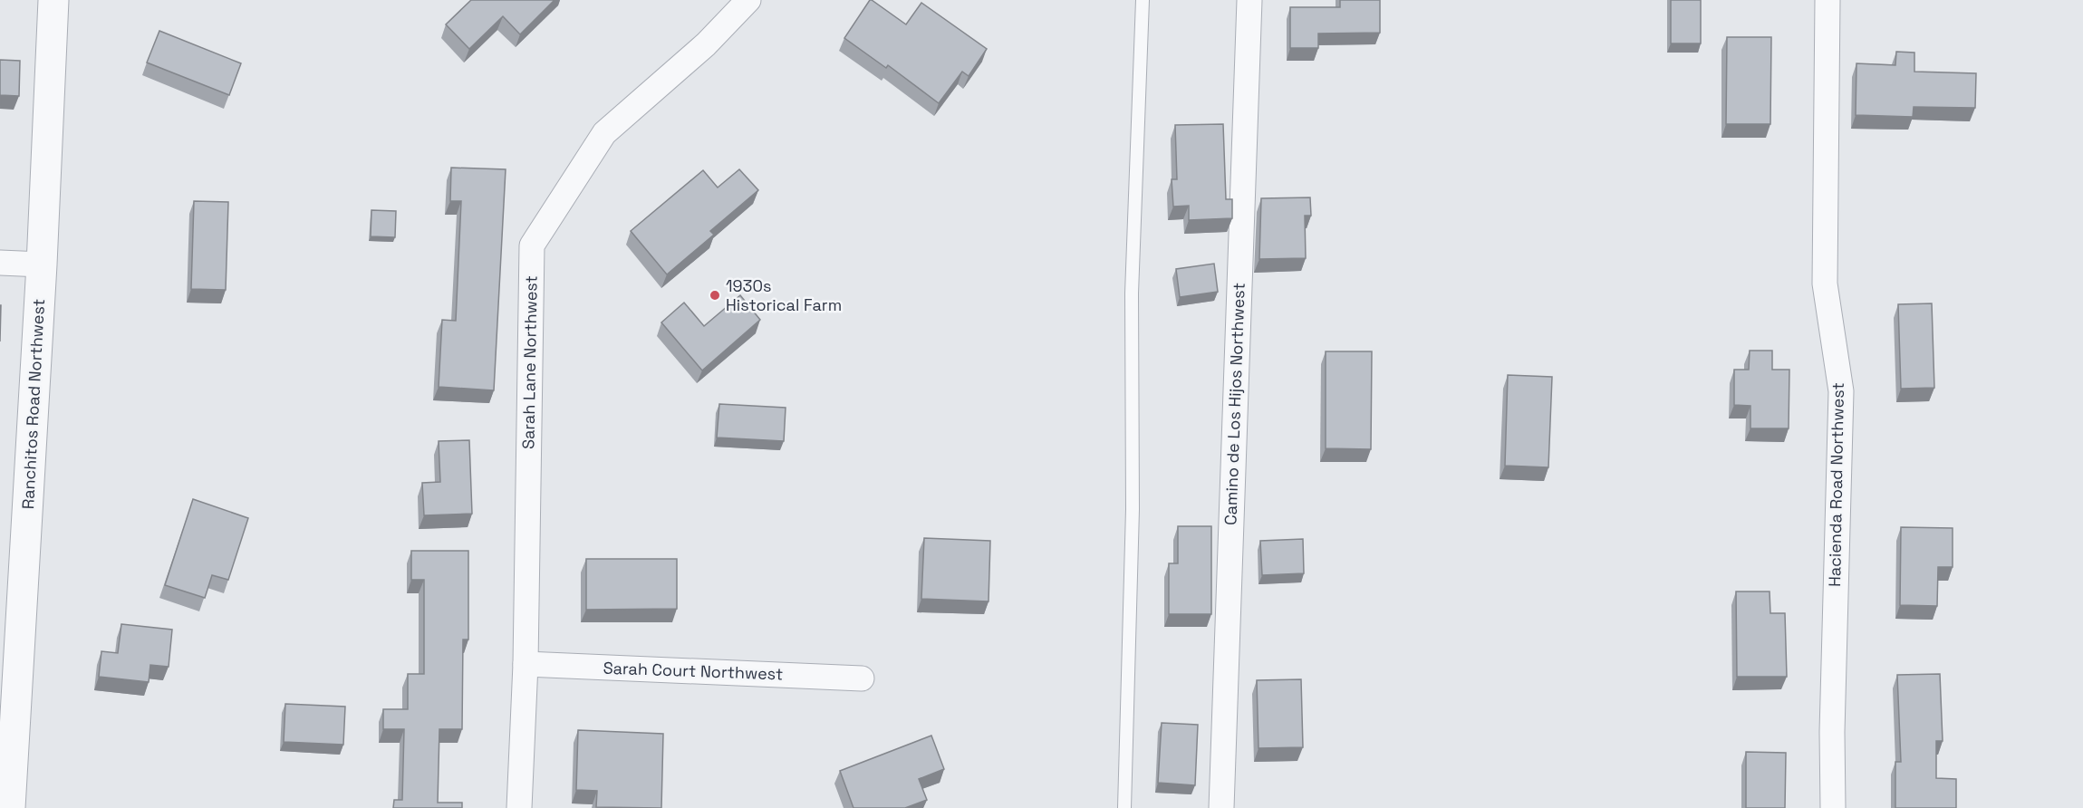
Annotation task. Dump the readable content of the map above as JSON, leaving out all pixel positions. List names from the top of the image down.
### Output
{
  "streets": {
    "street": [
      "Sarah Lane Northwest",
      "Ranchitos Road Northwest",
      "Camino de Los Hijos Northwest",
      "Hacienda Road Northwest",
      "Sarah Court Northwest"
    ]
  },
  "crossings": [
    ["Sarah Lane Northwest", "Sarah Court Northwest"]
  ],
  "places": ["1930s Historical Farm"]
}
